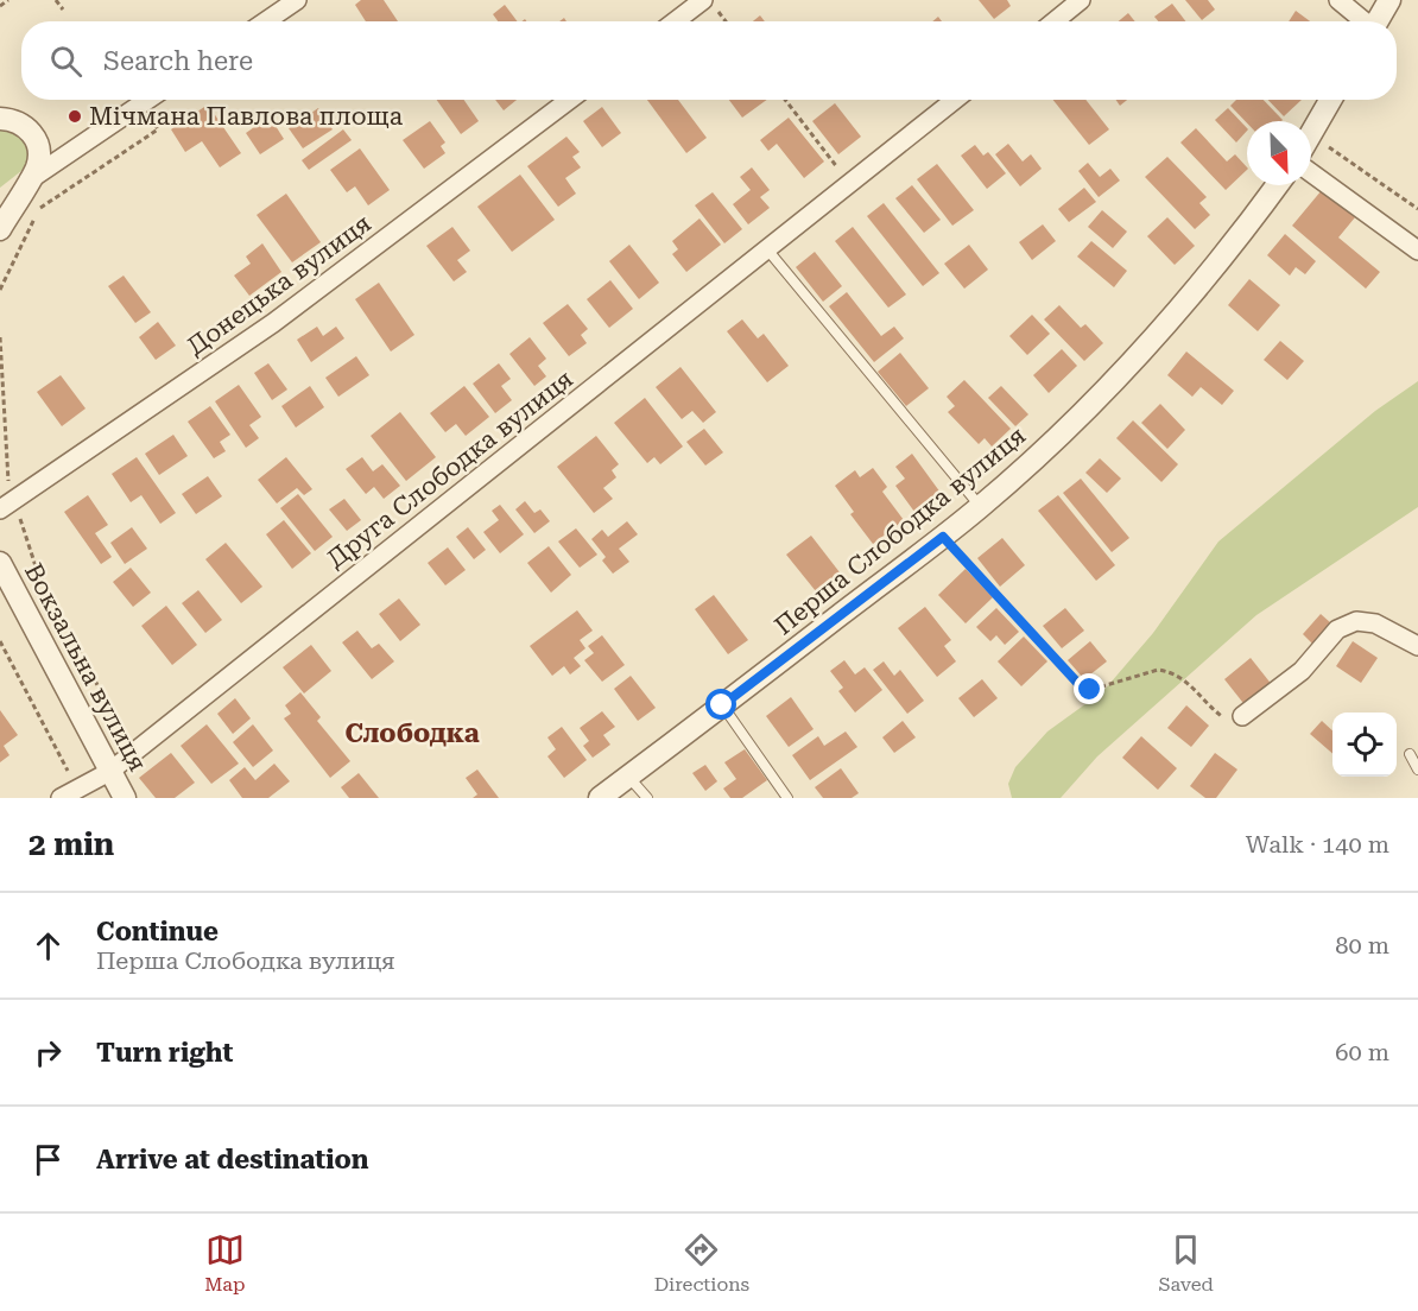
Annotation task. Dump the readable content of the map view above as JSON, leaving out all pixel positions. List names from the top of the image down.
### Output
{
  "streets": {
    "street": [
      "Донецька вулиця",
      "Друга Слободка вулиця",
      "Перша Слободка вулиця",
      "Вокзальна вулиця"
    ]
  },
  "crossings": [
    ["Друга Слободка вулиця", "Вокзальна вулиця"]
  ],
  "districts": ["Слободка"],
  "places": ["Мічмана Павлова площа"],
  "north": "bottom right",
  "page": {
    "search": "Search here",
    "heading": ["2 min", "Walk · 140 m"],
    "list": [
      ["Continue", "Перша Слободка вулиця", "80 m"],
      ["Turn right", "60 m"],
      "Arrive at destination"
    ],
    "nav": ["Map", "Directions", "Saved"]
  }
}
